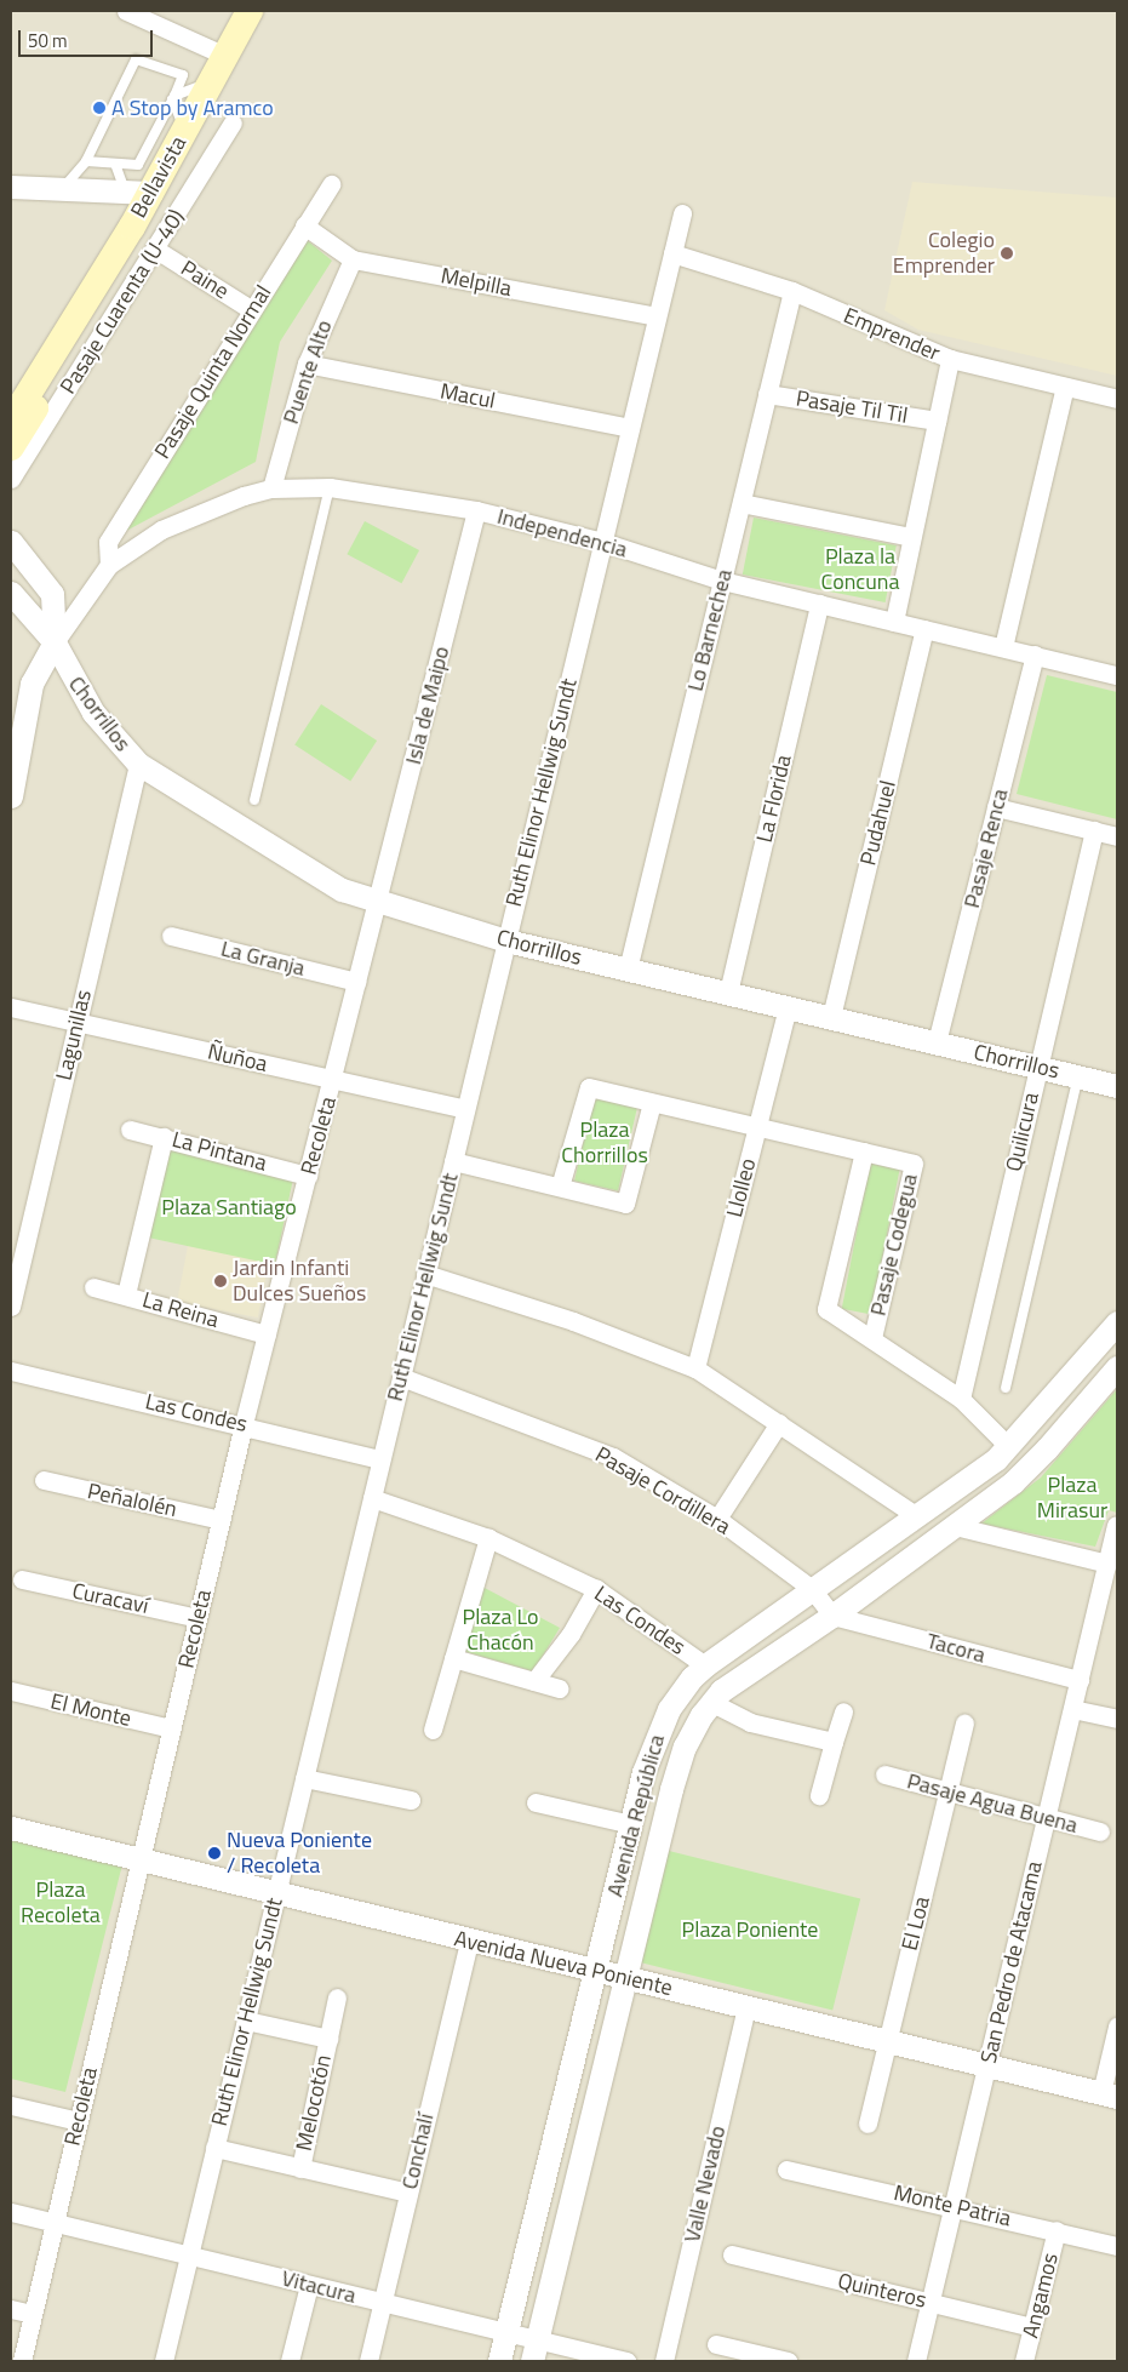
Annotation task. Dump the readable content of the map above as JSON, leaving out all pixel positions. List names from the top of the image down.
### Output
{
  "streets": {
    "main road": ["Bellavista"],
    "street": [
      "Paine",
      "Melpilla",
      "Pasaje Cuarenta (U-40)",
      "Emprender",
      "Pasaje Quinta Normal",
      "Puente Alto",
      "Macul",
      "Pasaje Til Til",
      "Independencia",
      "Lo Barnechea",
      "Isla de Maipo",
      "Chorrillos",
      "Ruth Elinor Hellwig Sundt",
      "La Florida",
      "Pudahuel",
      "Pasaje Renca",
      "La Granja",
      "Lagunillas",
      "Ñuñoa",
      "Quilicura",
      "Recoleta",
      "La Pintana",
      "Llolleo",
      "Pasaje Codegua",
      "La Reina",
      "Las Condes",
      "Pasaje Cordillera",
      "Peñalolén",
      "Curacaví",
      "Tacora",
      "El Monte",
      "Pasaje Agua Buena",
      "Avenida República",
      "El Loa",
      "San Pedro de Atacama",
      "Avenida Nueva Poniente",
      "Melocotón",
      "Conchalí",
      "Valle Nevado",
      "Monte Patria",
      "Vitacura",
      "Quinteros",
      "Angamos"
    ]
  },
  "crossings": [
    ["Paine", "Pasaje Cuarenta (U-40)"],
    ["Paine", "Pasaje Quinta Normal"],
    ["Melpilla", "Pasaje Quinta Normal"],
    ["Melpilla", "Puente Alto"],
    ["Melpilla", "Ruth Elinor Hellwig Sundt"],
    ["Emprender", "Lo Barnechea"],
    ["Emprender", "Ruth Elinor Hellwig Sundt"],
    ["Pasaje Quinta Normal", "Independencia"],
    ["Puente Alto", "Macul"],
    ["Puente Alto", "Independencia"],
    ["Macul", "Ruth Elinor Hellwig Sundt"],
    ["Pasaje Til Til", "Lo Barnechea"],
    ["Independencia", "Lo Barnechea"],
    ["Independencia", "Isla de Maipo"],
    ["Independencia", "Chorrillos"],
    ["Independencia", "Ruth Elinor Hellwig Sundt"],
    ["Independencia", "La Florida"],
    ["Independencia", "Pudahuel"],
    ["Independencia", "Pasaje Renca"],
    ["Lo Barnechea", "Chorrillos"],
    ["Isla de Maipo", "Chorrillos"],
    ["Isla de Maipo", "Recoleta"],
    ["Chorrillos", "Ruth Elinor Hellwig Sundt"],
    ["Chorrillos", "La Florida"],
    ["Chorrillos", "Pudahuel"],
    ["Chorrillos", "Pasaje Renca"],
    ["Chorrillos", "Lagunillas"],
    ["Chorrillos", "Quilicura"],
    ["Chorrillos", "Recoleta"],
    ["Chorrillos", "Llolleo"],
    ["Ruth Elinor Hellwig Sundt", "Ñuñoa"],
    ["Ruth Elinor Hellwig Sundt", "Las Condes"],
    ["Ruth Elinor Hellwig Sundt", "Pasaje Cordillera"],
    ["Ruth Elinor Hellwig Sundt", "Avenida Nueva Poniente"],
    ["Ruth Elinor Hellwig Sundt", "Melocotón"],
    ["Ruth Elinor Hellwig Sundt", "Vitacura"],
    ["La Granja", "Recoleta"],
    ["Lagunillas", "Ñuñoa"],
    ["Ñuñoa", "Recoleta"],
    ["Quilicura", "Pasaje Codegua"],
    ["Recoleta", "La Pintana"],
    ["Recoleta", "La Reina"],
    ["Recoleta", "Las Condes"],
    ["Recoleta", "Peñalolén"],
    ["Recoleta", "Curacaví"],
    ["Recoleta", "El Monte"],
    ["Recoleta", "Avenida Nueva Poniente"],
    ["Recoleta", "Vitacura"],
    ["Llolleo", "Pasaje Codegua"],
    ["Pasaje Codegua", "Avenida República"],
    ["Las Condes", "Avenida República"],
    ["Pasaje Cordillera", "Tacora"],
    ["Pasaje Cordillera", "Avenida República"],
    ["Tacora", "Avenida República"],
    ["Tacora", "San Pedro de Atacama"],
    ["Pasaje Agua Buena", "El Loa"],
    ["Pasaje Agua Buena", "San Pedro de Atacama"],
    ["Avenida República", "Avenida Nueva Poniente"],
    ["Avenida República", "Vitacura"],
    ["El Loa", "Avenida Nueva Poniente"],
    ["San Pedro de Atacama", "Avenida Nueva Poniente"],
    ["San Pedro de Atacama", "Monte Patria"],
    ["San Pedro de Atacama", "Quinteros"],
    ["Avenida Nueva Poniente", "Conchalí"],
    ["Avenida Nueva Poniente", "Valle Nevado"],
    ["Melocotón", "Conchalí"],
    ["Conchalí", "Vitacura"],
    ["Monte Patria", "Angamos"],
    ["Quinteros", "Angamos"]
  ],
  "parks": [
    "Plaza la Concuna",
    "Plaza Chorrillos",
    "Plaza Santiago",
    "Plaza Mirasur",
    "Plaza Lo Chacón",
    "Plaza Recoleta",
    "Plaza Poniente"
  ],
  "places": [
    "A Stop by Aramco",
    "Colegio Emprender",
    "Jardin Infanti Dulces Sueños",
    "Nueva Poniente / Recoleta"
  ],
  "scale_bar": "50 m"
}
